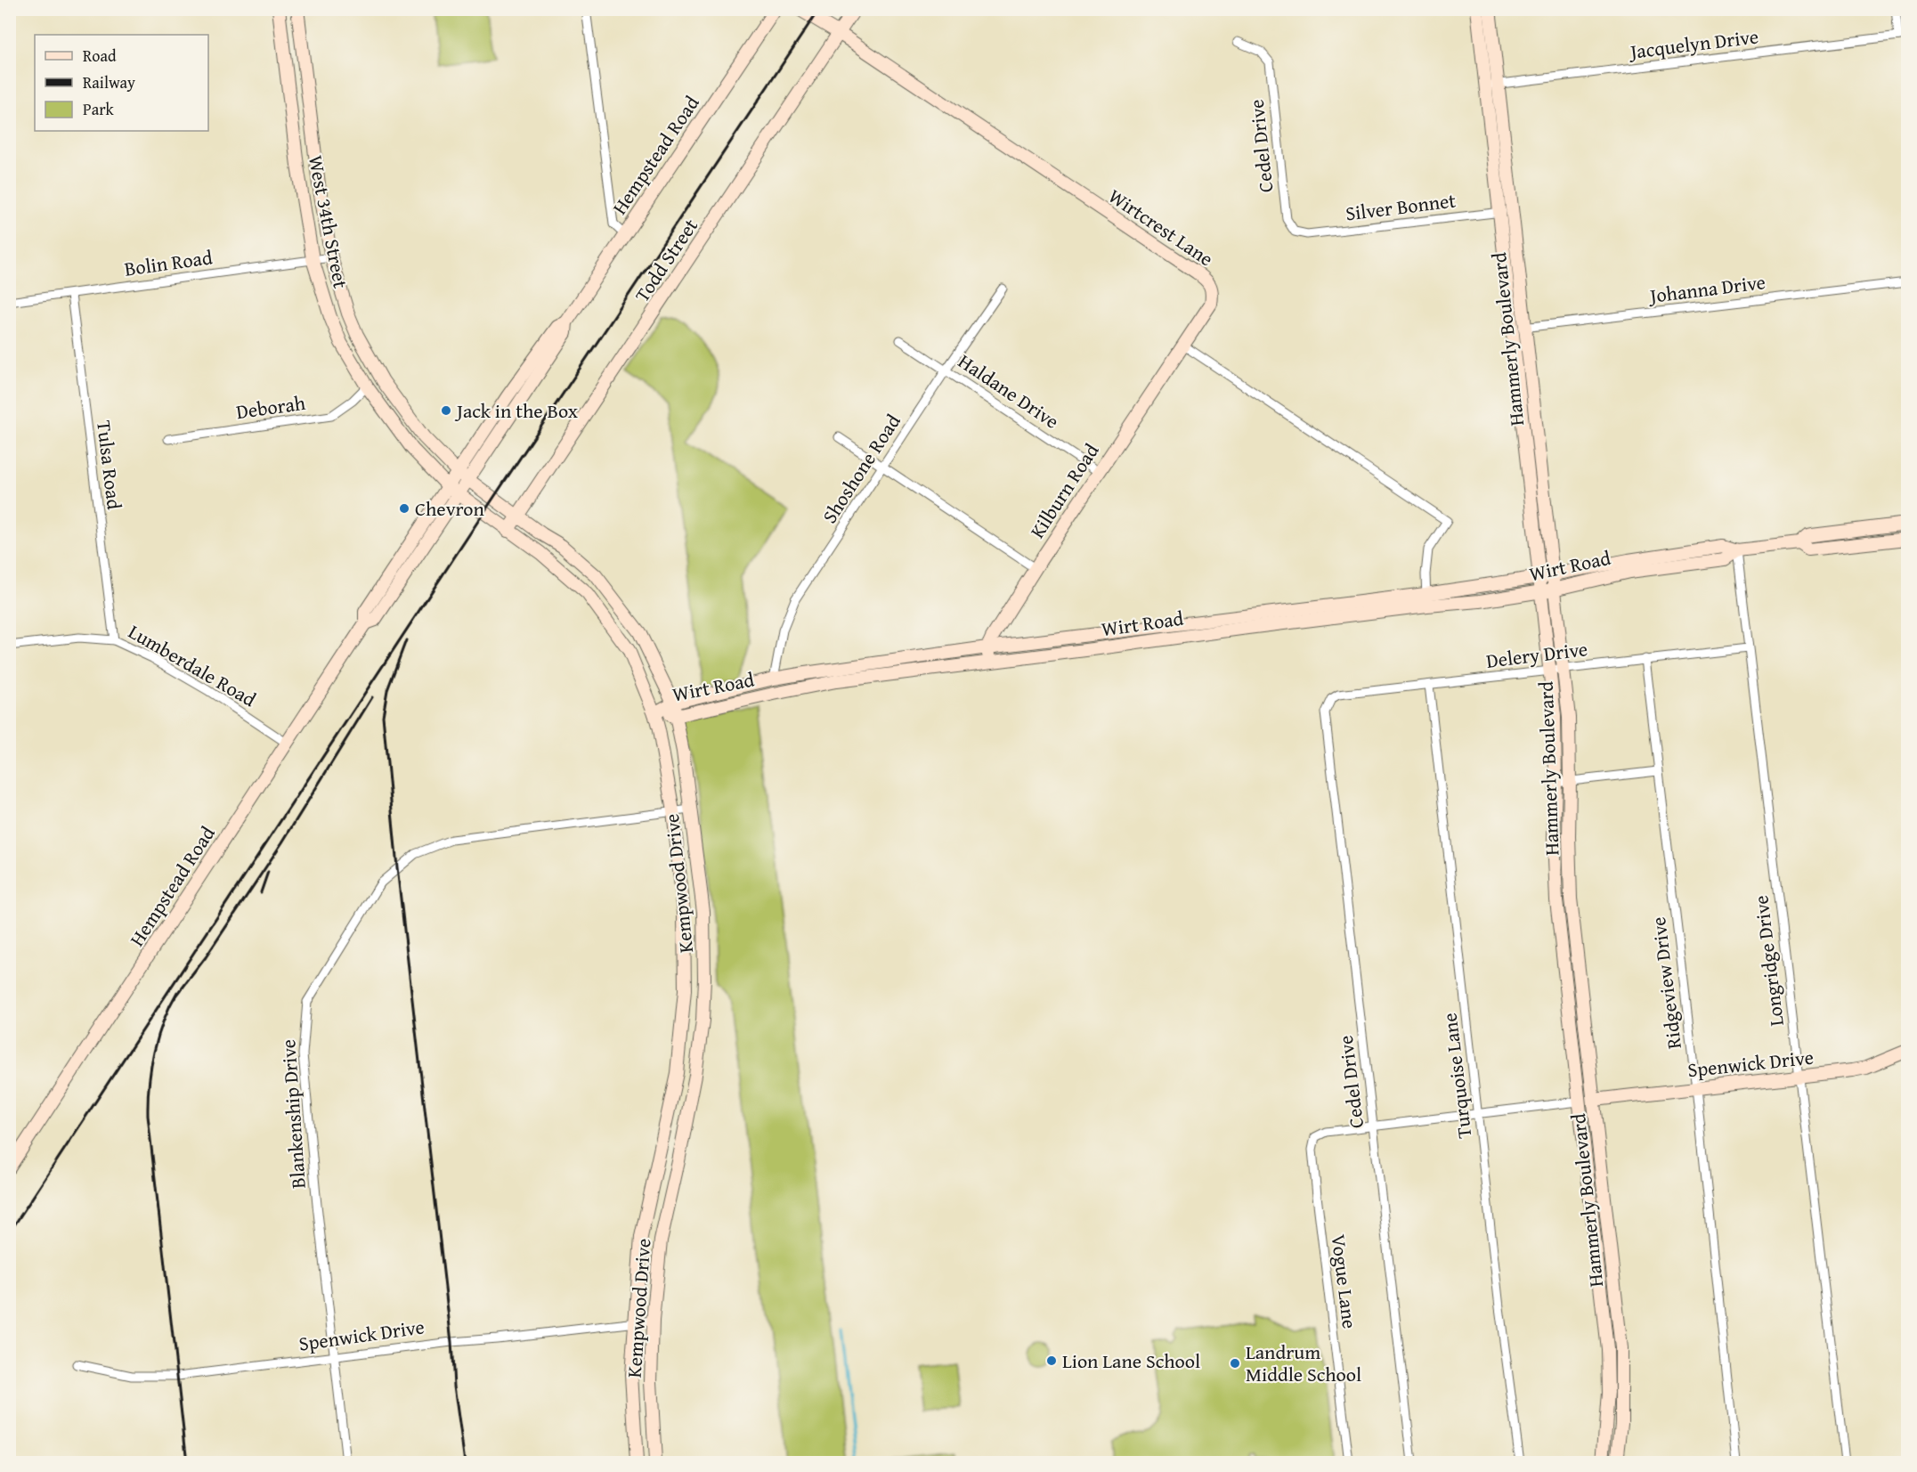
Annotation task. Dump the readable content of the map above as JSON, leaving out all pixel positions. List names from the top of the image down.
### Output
{
  "streets": {
    "main road": [
      "Hempstead Road",
      "West 34th Street",
      "Wirtcrest Lane",
      "Todd Street",
      "Hammerly Boulevard",
      "Kilburn Road",
      "Wirt Road",
      "Kempwood Drive",
      "Spenwick Drive"
    ],
    "street": [
      "Jacquelyn Drive",
      "Cedel Drive",
      "Silver Bonnet",
      "Bolin Road",
      "Johanna Drive",
      "Haldane Drive",
      "Deborah",
      "Tulsa Road",
      "Shoshone Road",
      "Delery Drive",
      "Lumberdale Road",
      "Longridge Drive",
      "Ridgeview Drive",
      "Turquoise Lane",
      "Blankenship Drive",
      "Vogue Lane"
    ]
  },
  "crossings": [
    ["Jacquelyn Drive", "Hammerly Boulevard"],
    ["Cedel Drive", "Silver Bonnet"],
    ["Cedel Drive", "Delery Drive"],
    ["Cedel Drive", "Vogue Lane"],
    ["Hempstead Road", "West 34th Street"],
    ["Hempstead Road", "Lumberdale Road"],
    ["Hempstead Road", "Kempwood Drive"],
    ["Silver Bonnet", "Hammerly Boulevard"],
    ["West 34th Street", "Bolin Road"],
    ["West 34th Street", "Deborah"],
    ["West 34th Street", "Kempwood Drive"],
    ["Wirtcrest Lane", "Todd Street"],
    ["Wirtcrest Lane", "Kilburn Road"],
    ["Todd Street", "Kempwood Drive"],
    ["Bolin Road", "Tulsa Road"],
    ["Johanna Drive", "Hammerly Boulevard"],
    ["Hammerly Boulevard", "Wirt Road"],
    ["Hammerly Boulevard", "Delery Drive"],
    ["Hammerly Boulevard", "Spenwick Drive"],
    ["Haldane Drive", "Shoshone Road"],
    ["Haldane Drive", "Kilburn Road"],
    ["Tulsa Road", "Lumberdale Road"],
    ["Shoshone Road", "Wirt Road"],
    ["Kilburn Road", "Wirt Road"],
    ["Wirt Road", "Kempwood Drive"],
    ["Wirt Road", "Longridge Drive"],
    ["Delery Drive", "Longridge Drive"],
    ["Delery Drive", "Ridgeview Drive"],
    ["Delery Drive", "Turquoise Lane"],
    ["Kempwood Drive", "Spenwick Drive"],
    ["Kempwood Drive", "Blankenship Drive"],
    ["Longridge Drive", "Spenwick Drive"],
    ["Ridgeview Drive", "Spenwick Drive"],
    ["Spenwick Drive", "Blankenship Drive"]
  ],
  "places": [
    "Jack in the Box",
    "Chevron",
    "Lion Lane School",
    "Landrum Middle School"
  ],
  "legend": ["Road", "Railway", "Park"]
}
